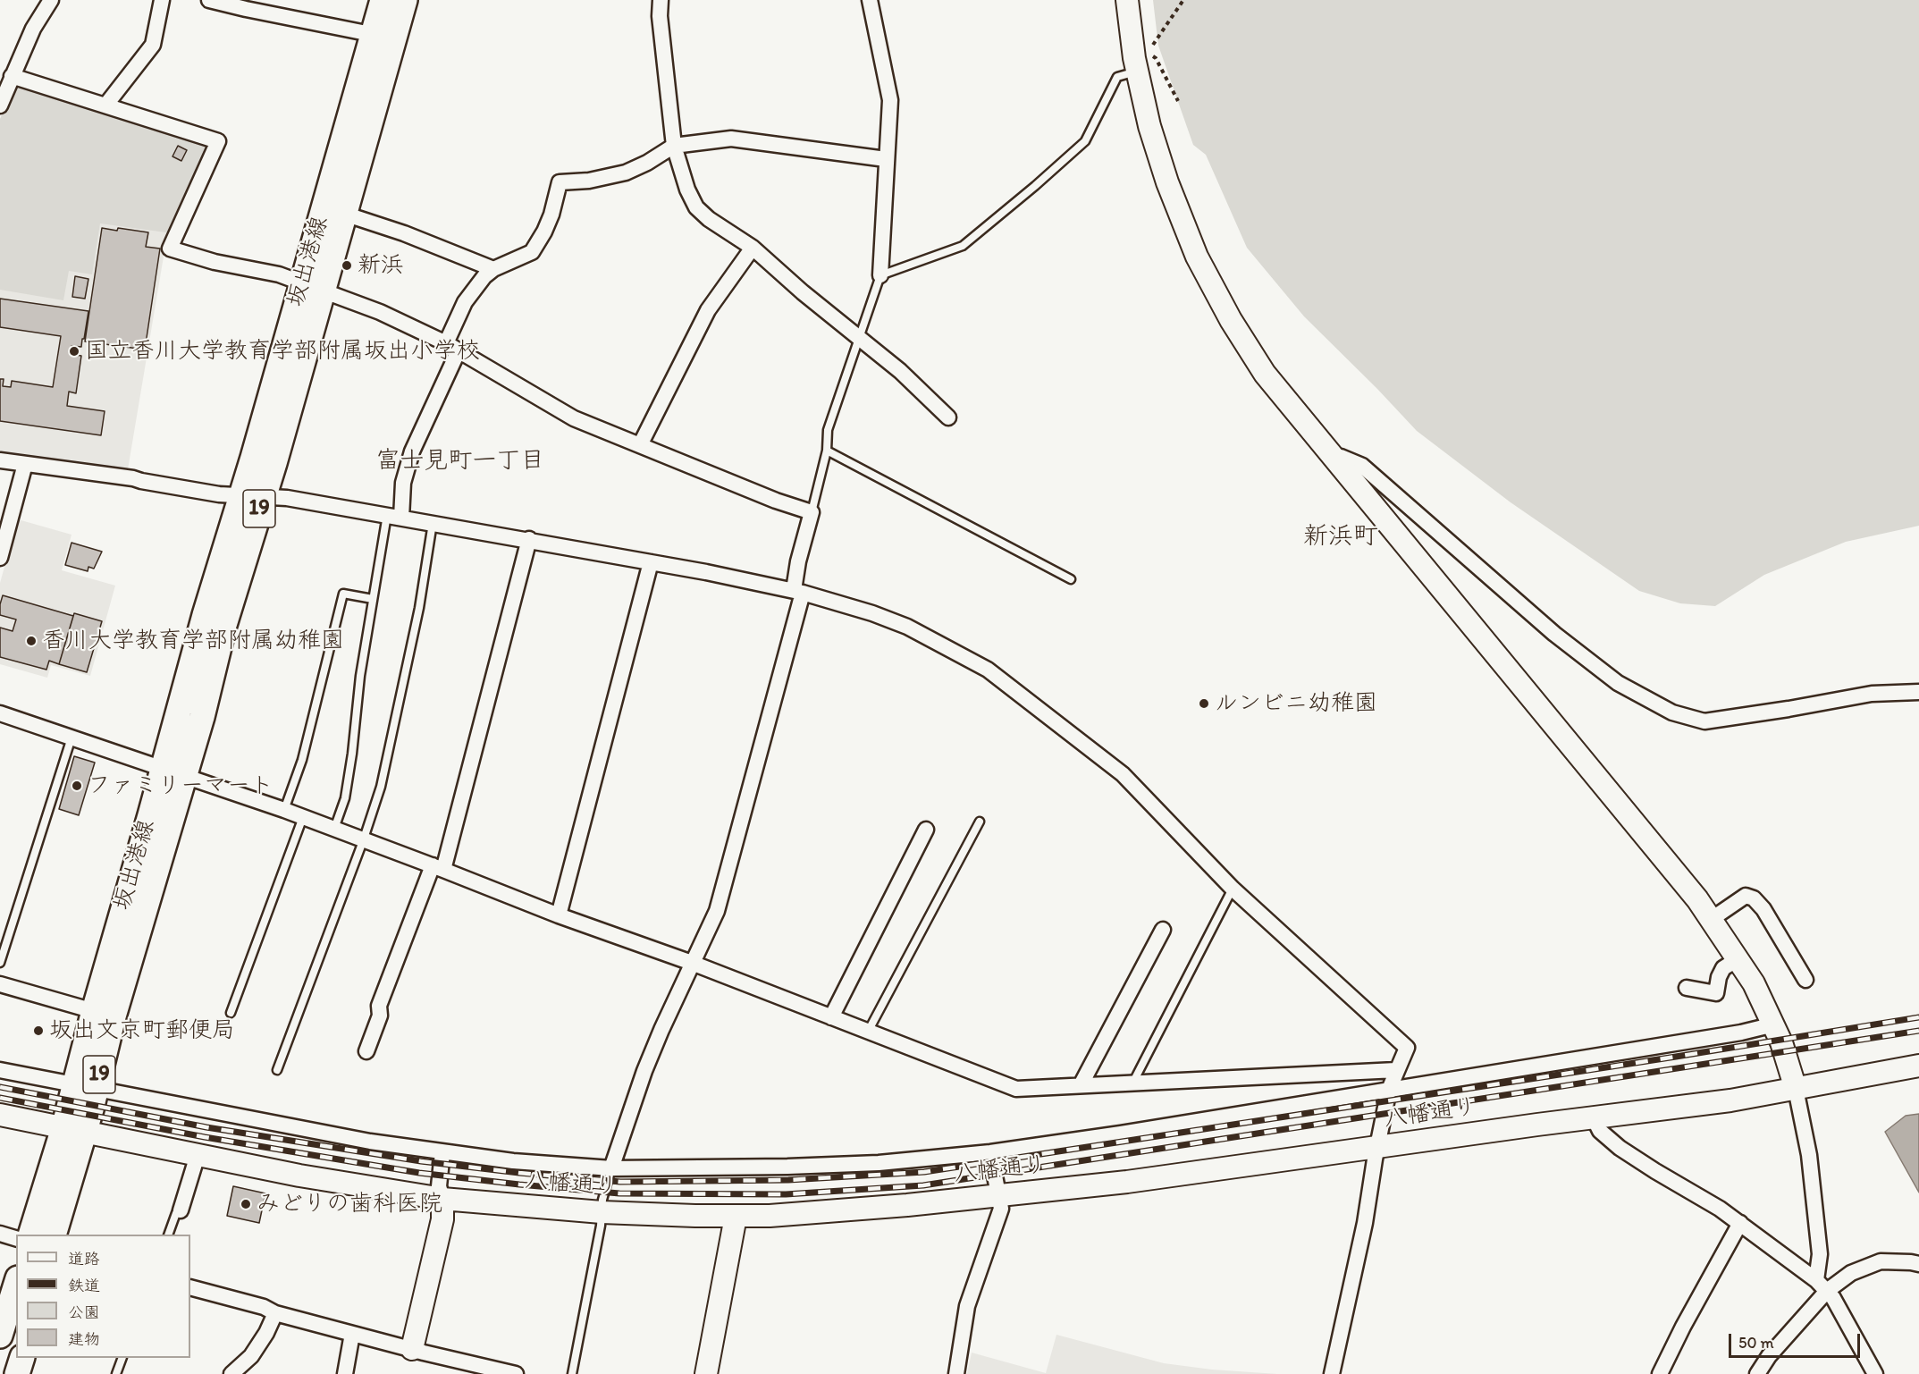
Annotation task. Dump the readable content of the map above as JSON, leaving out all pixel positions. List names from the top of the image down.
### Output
{
  "streets": {
    "main road": ["坂出港線", "19"],
    "street": ["八幡通り"]
  },
  "crossings": [
    ["坂出港線", "八幡通り"]
  ],
  "districts": ["富士見町一丁目", "新浜町"],
  "places": [
    "新浜",
    "国立香川大学教育学部附属坂出小学校",
    "香川大学教育学部附属幼稚園",
    "ルンビニ幼稚園",
    "ファミリーマート",
    "坂出文京町郵便局",
    "みどりの歯科医院"
  ],
  "legend": [
    "道路",
    "鉄道",
    "公園",
    "建物"
  ],
  "scale_bar": "50 m"
}
